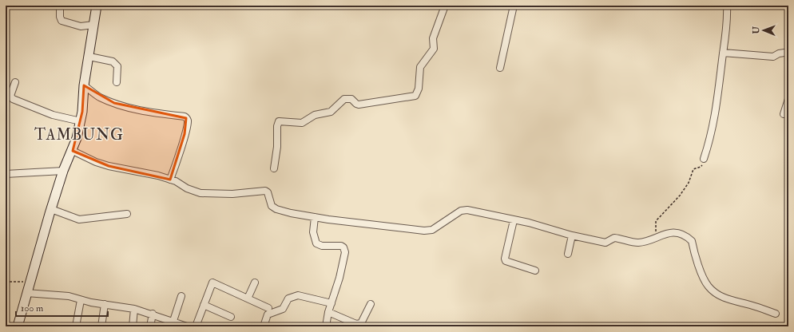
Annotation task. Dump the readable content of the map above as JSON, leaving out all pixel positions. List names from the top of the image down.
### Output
{
  "districts": ["TAMBUNG"],
  "scale_bar": "100 m",
  "north": "left"
}
